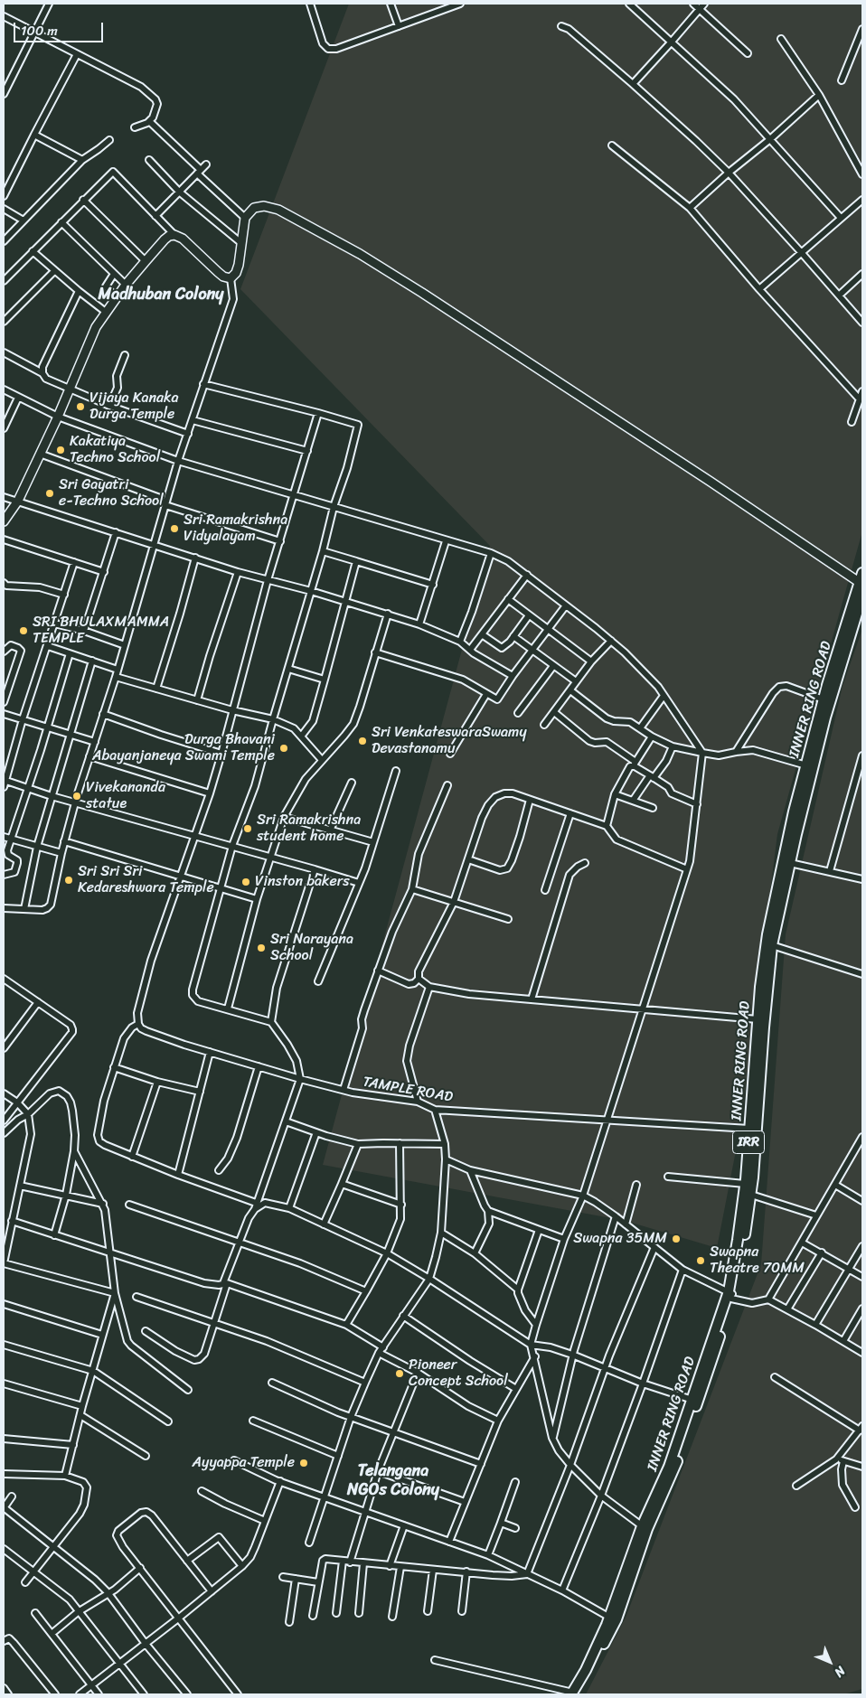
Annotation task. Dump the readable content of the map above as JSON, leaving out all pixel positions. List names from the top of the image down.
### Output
{
  "streets": {
    "main road": ["INNER RING ROAD", "IRR"],
    "street": ["TAMPLE ROAD"]
  },
  "crossings": [
    ["INNER RING ROAD", "TAMPLE ROAD"]
  ],
  "districts": ["Madhuban Colony", "Telangana NGOs Colony"],
  "places": [
    "Vijaya Kanaka Durga Temple",
    "Kakatiya Techno School",
    "Sri Gayatri e-Techno School",
    "Sri Ramakrishna Vidyalayam",
    "SRI BHULAXMAMMA TEMPLE",
    "Sri VenkateswaraSwamy Devastanamu",
    "Durga Bhavani Abayanjaneya Swami Temple",
    "Vivekananda statue",
    "Sri Ramakrishna student home",
    "Sri Sri Sri Kedareshwara Temple",
    "Vinston bakers",
    "Sri Narayana School",
    "Swapna 35MM",
    "Swapna Theatre 70MM",
    "Pioneer Concept School",
    "Ayyappa Temple"
  ],
  "scale_bar": "100 m",
  "north": "bottom right"
}
